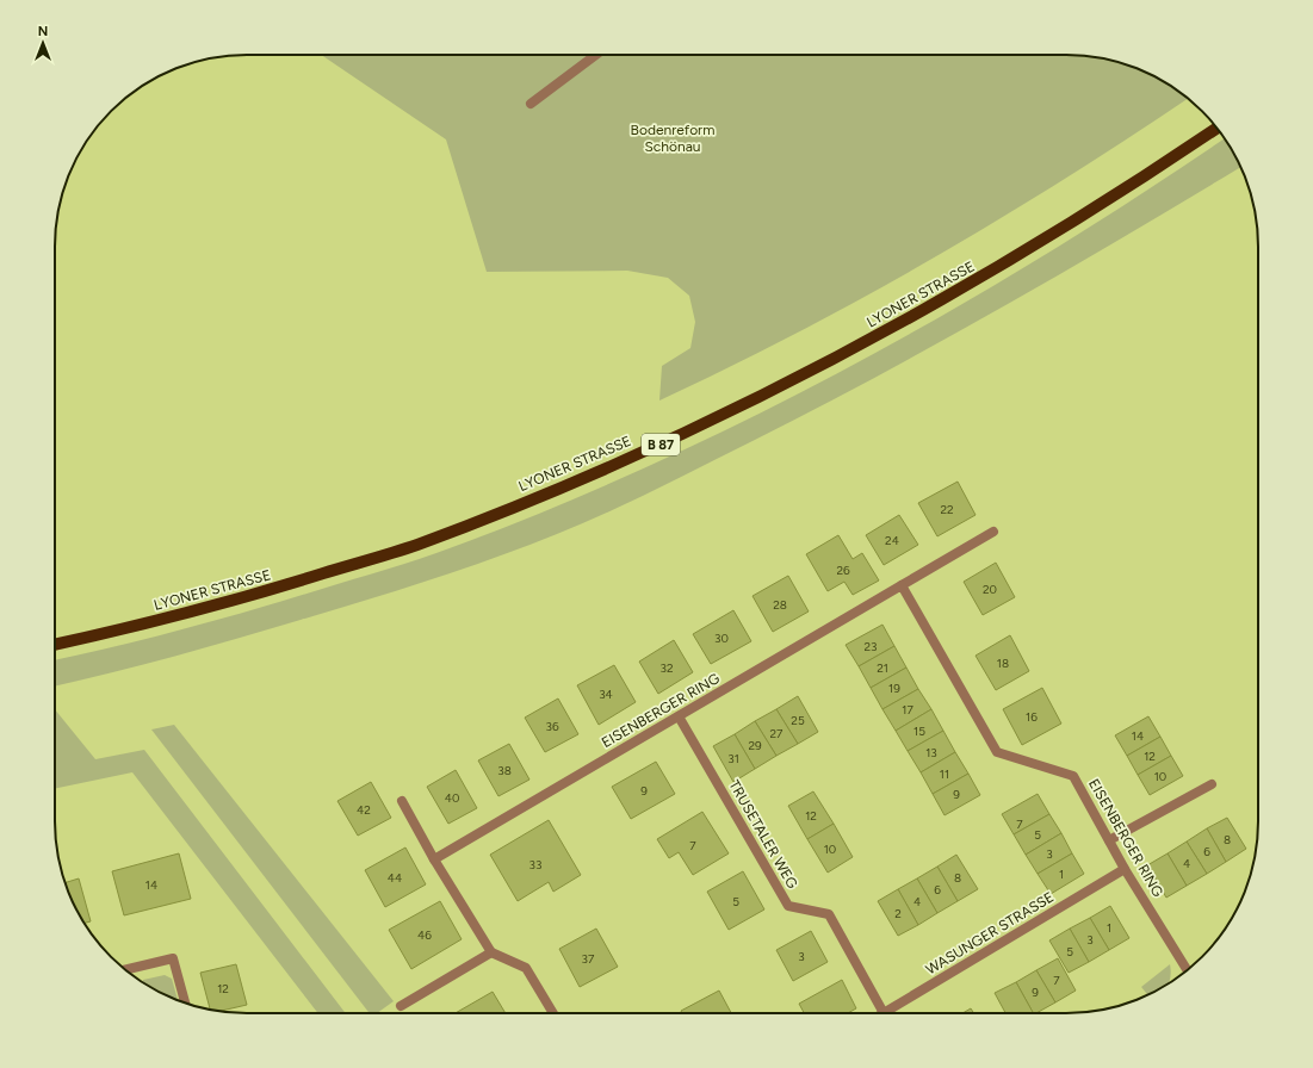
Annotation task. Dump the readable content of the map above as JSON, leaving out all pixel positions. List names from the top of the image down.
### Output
{
  "streets": {
    "main road": ["LYONER STRASSE", "B 87"],
    "street": ["EISENBERGER RING", "TRUSETALER WEG", "WASUNGER STRASSE"]
  },
  "crossings": [
    ["EISENBERGER RING", "TRUSETALER WEG"],
    ["EISENBERGER RING", "WASUNGER STRASSE"],
    ["TRUSETALER WEG", "WASUNGER STRASSE"]
  ],
  "parks": ["Bodenreform Schönau"],
  "house_numbers": [
    "22",
    "24",
    "26",
    "20",
    "28",
    "30",
    "23",
    "18",
    "32",
    "21",
    "19",
    "34",
    "17",
    "16",
    "25",
    "36",
    "15",
    "27",
    "14",
    "29",
    "13",
    "12",
    "31",
    "38",
    "11",
    "10",
    "9",
    "9",
    "40",
    "42",
    "12",
    "7",
    "5",
    "8",
    "7",
    "10",
    "6",
    "3",
    "4",
    "33",
    "1",
    "44",
    "8",
    "14",
    "6",
    "5",
    "4",
    "2",
    "1",
    "46",
    "3",
    "5",
    "3",
    "37",
    "7",
    "12",
    "9"
  ],
  "north": "top"
}
